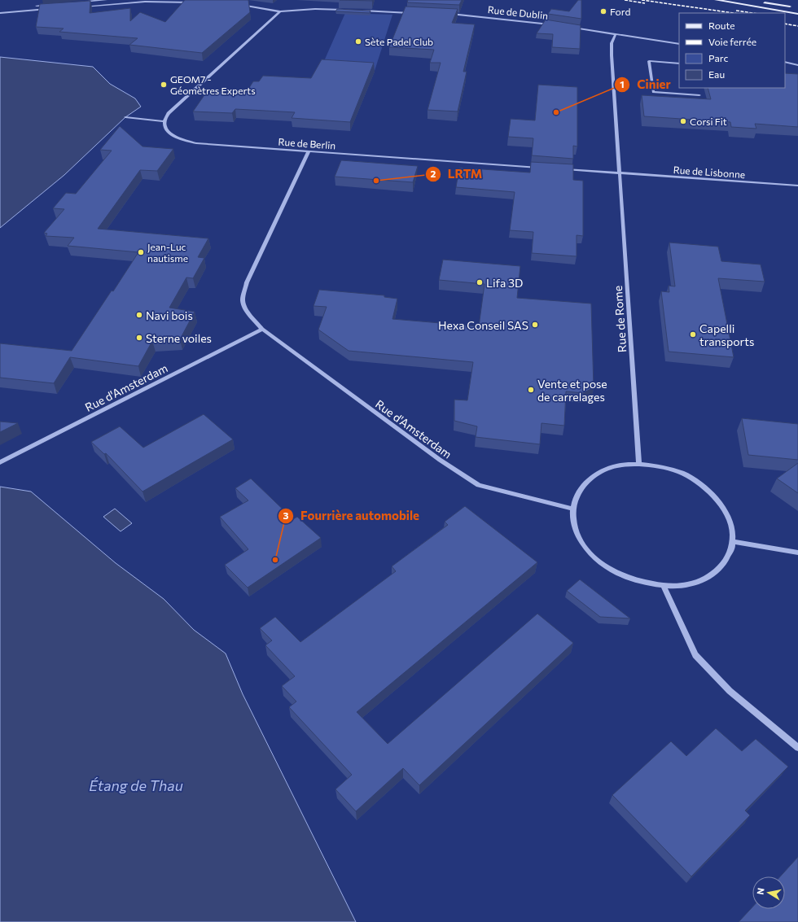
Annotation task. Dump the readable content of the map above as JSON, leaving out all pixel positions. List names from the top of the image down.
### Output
{
  "streets": {
    "street": [
      "Rue de Dublin",
      "Rue de Berlin",
      "Rue de Lisbonne",
      "Rue de Rome",
      "Rue d'Amsterdam"
    ]
  },
  "crossings": [
    ["Rue de Berlin", "Rue d'Amsterdam"],
    ["Rue de Lisbonne", "Rue de Rome"]
  ],
  "water": ["Étang de Thau"],
  "places": [
    "Ford",
    "Sète Padel Club",
    "GEOM7 - Géomètres Experts",
    "Cinier",
    "Corsi Fit",
    "LRTM",
    "Jean-Luc nautisme",
    "Lifa 3D",
    "Navi bois",
    "Hexa Conseil SAS",
    "Capelli transports",
    "Sterne voiles",
    "Vente et pose de carrelages",
    "Fourrière automobile"
  ],
  "legend": [
    "Route",
    "Voie ferrée",
    "Parc",
    "Eau"
  ],
  "north": "left"
}
